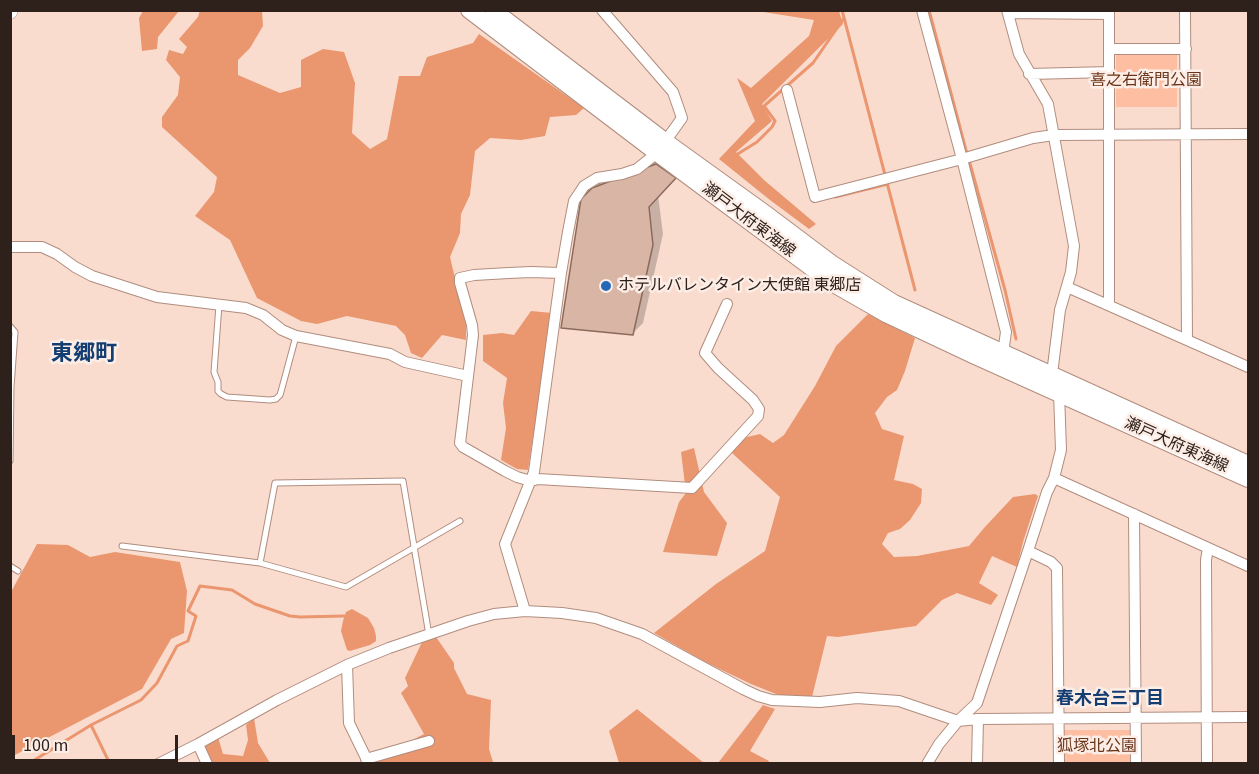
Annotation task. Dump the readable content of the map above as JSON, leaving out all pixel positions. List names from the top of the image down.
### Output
{
  "streets": {
    "main road": ["瀬戸大府東海線"]
  },
  "districts": ["東郷町", "春木台三丁目"],
  "parks": ["喜之右衛門公園", "狐塚北公園"],
  "places": ["ホテルバレンタイン大使館 東郷店"],
  "scale_bar": "100 m"
}
